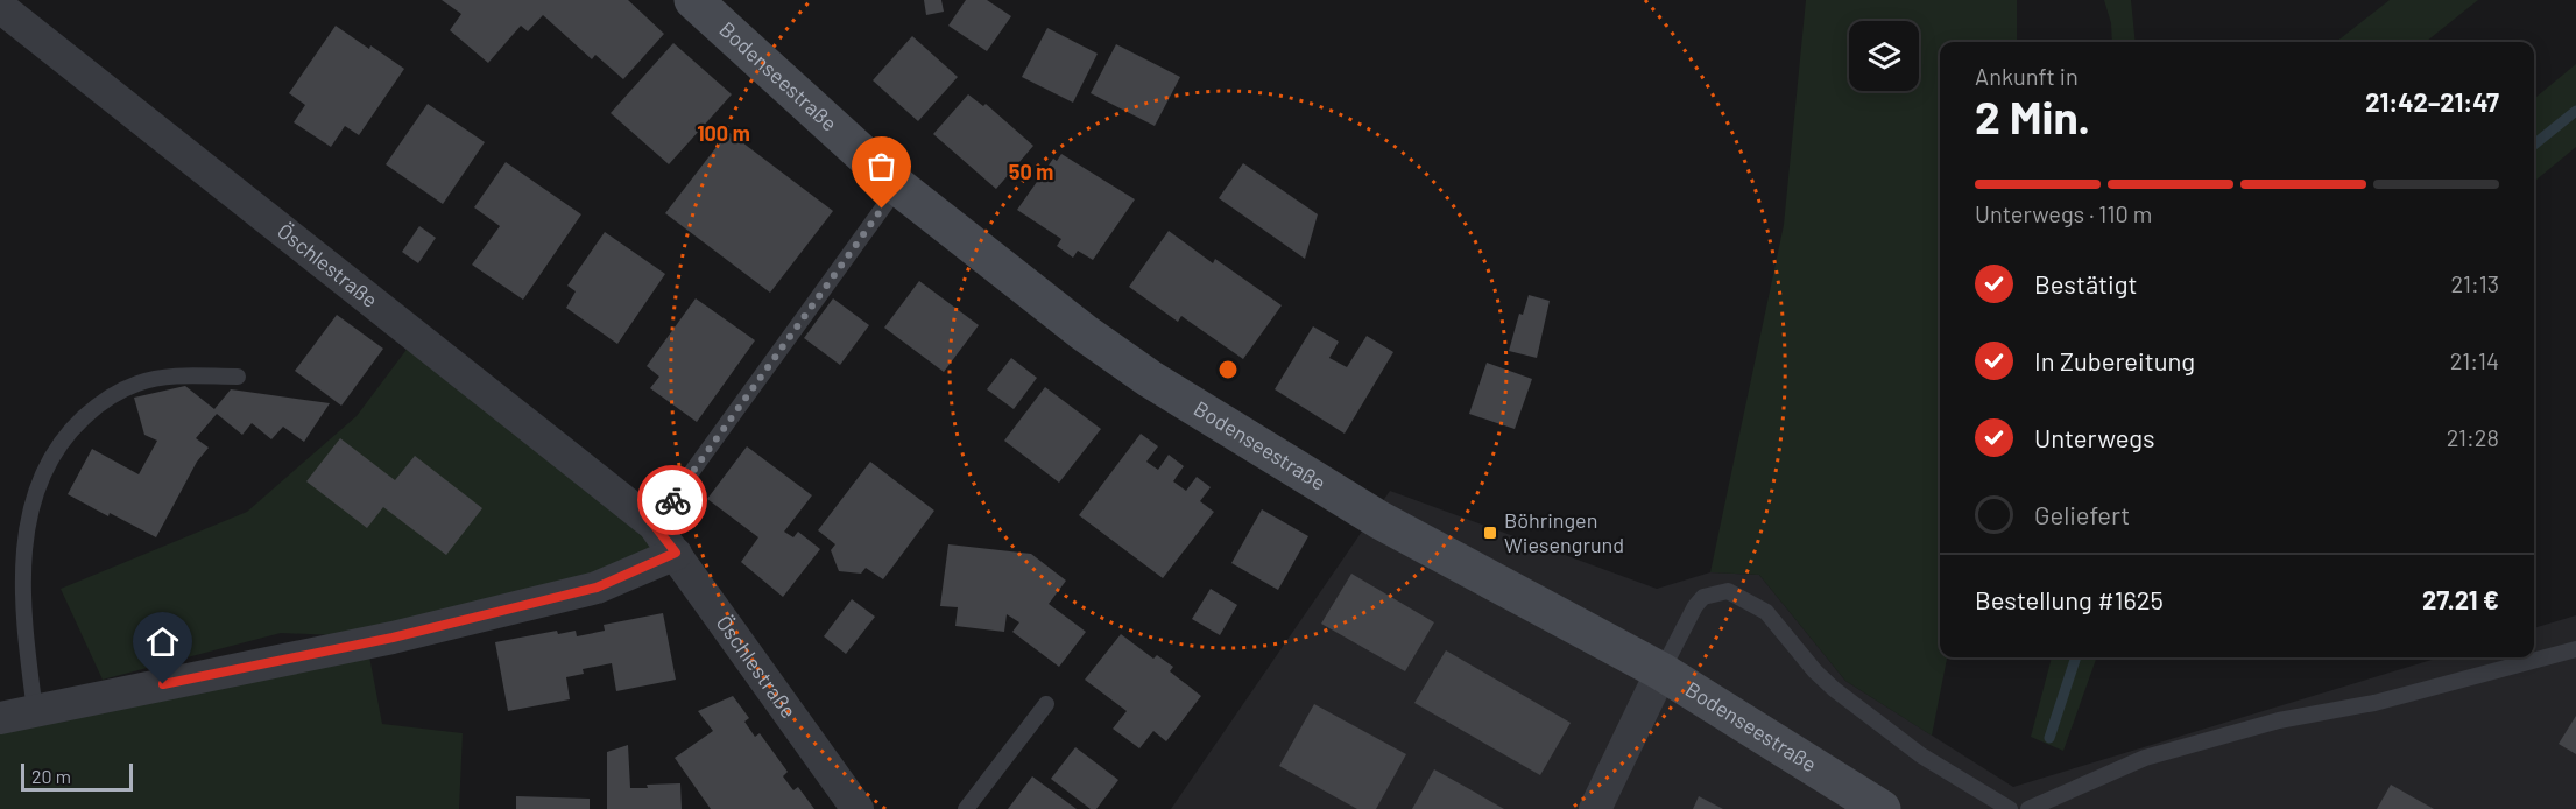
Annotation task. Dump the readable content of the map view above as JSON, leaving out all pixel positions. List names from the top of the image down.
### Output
{
  "streets": {
    "street": ["Bodenseestraße", "Öschlestraße"]
  },
  "places": {
    "transit": ["Böhringen Wiesengrund"]
  },
  "scale_bar": "20 m",
  "page": {
    "heading": ["2 Min.", "Ankunft in", "21:42–21:47"],
    "panel": ["Bestellung #1625", "27.21 €"],
    "bar": "Unterwegs · 110 m",
    "list": [
      ["Bestätigt", "21:13"],
      ["In Zubereitung", "21:14"],
      ["Unterwegs", "21:28"],
      "Geliefert"
    ],
    "scale": "20 m"
  },
  "rings": ["100 m", "50 m"]
}
